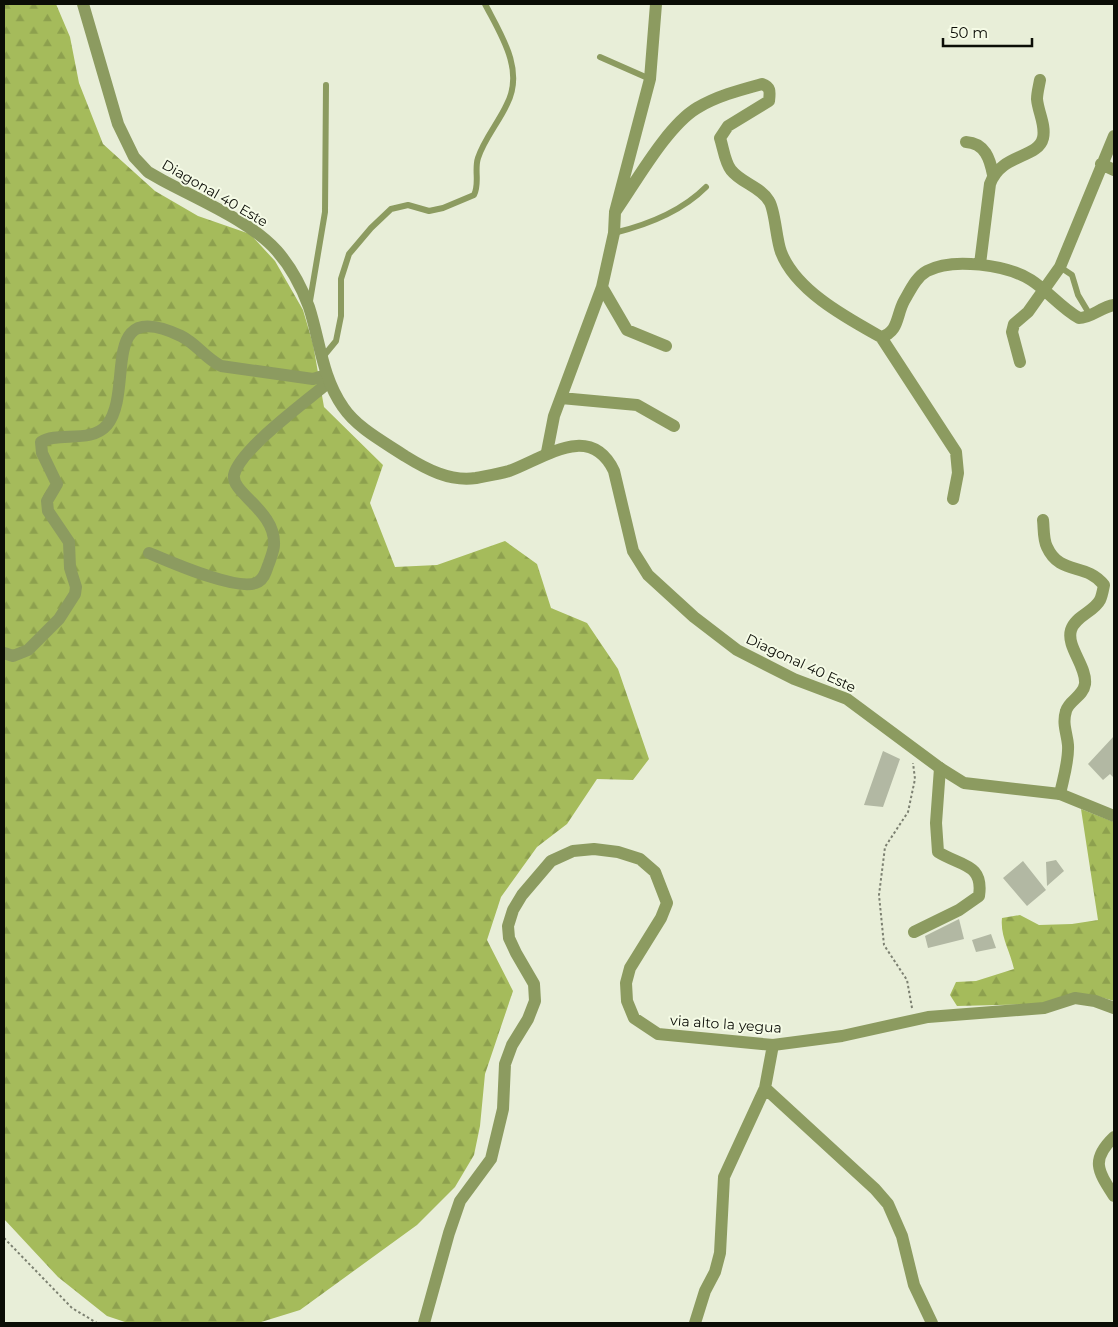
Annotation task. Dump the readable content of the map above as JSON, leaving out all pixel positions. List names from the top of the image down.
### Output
{
  "streets": {
    "street": ["Diagonal 40 Este", "via alto la yegua"]
  },
  "scale_bar": "50 m"
}
